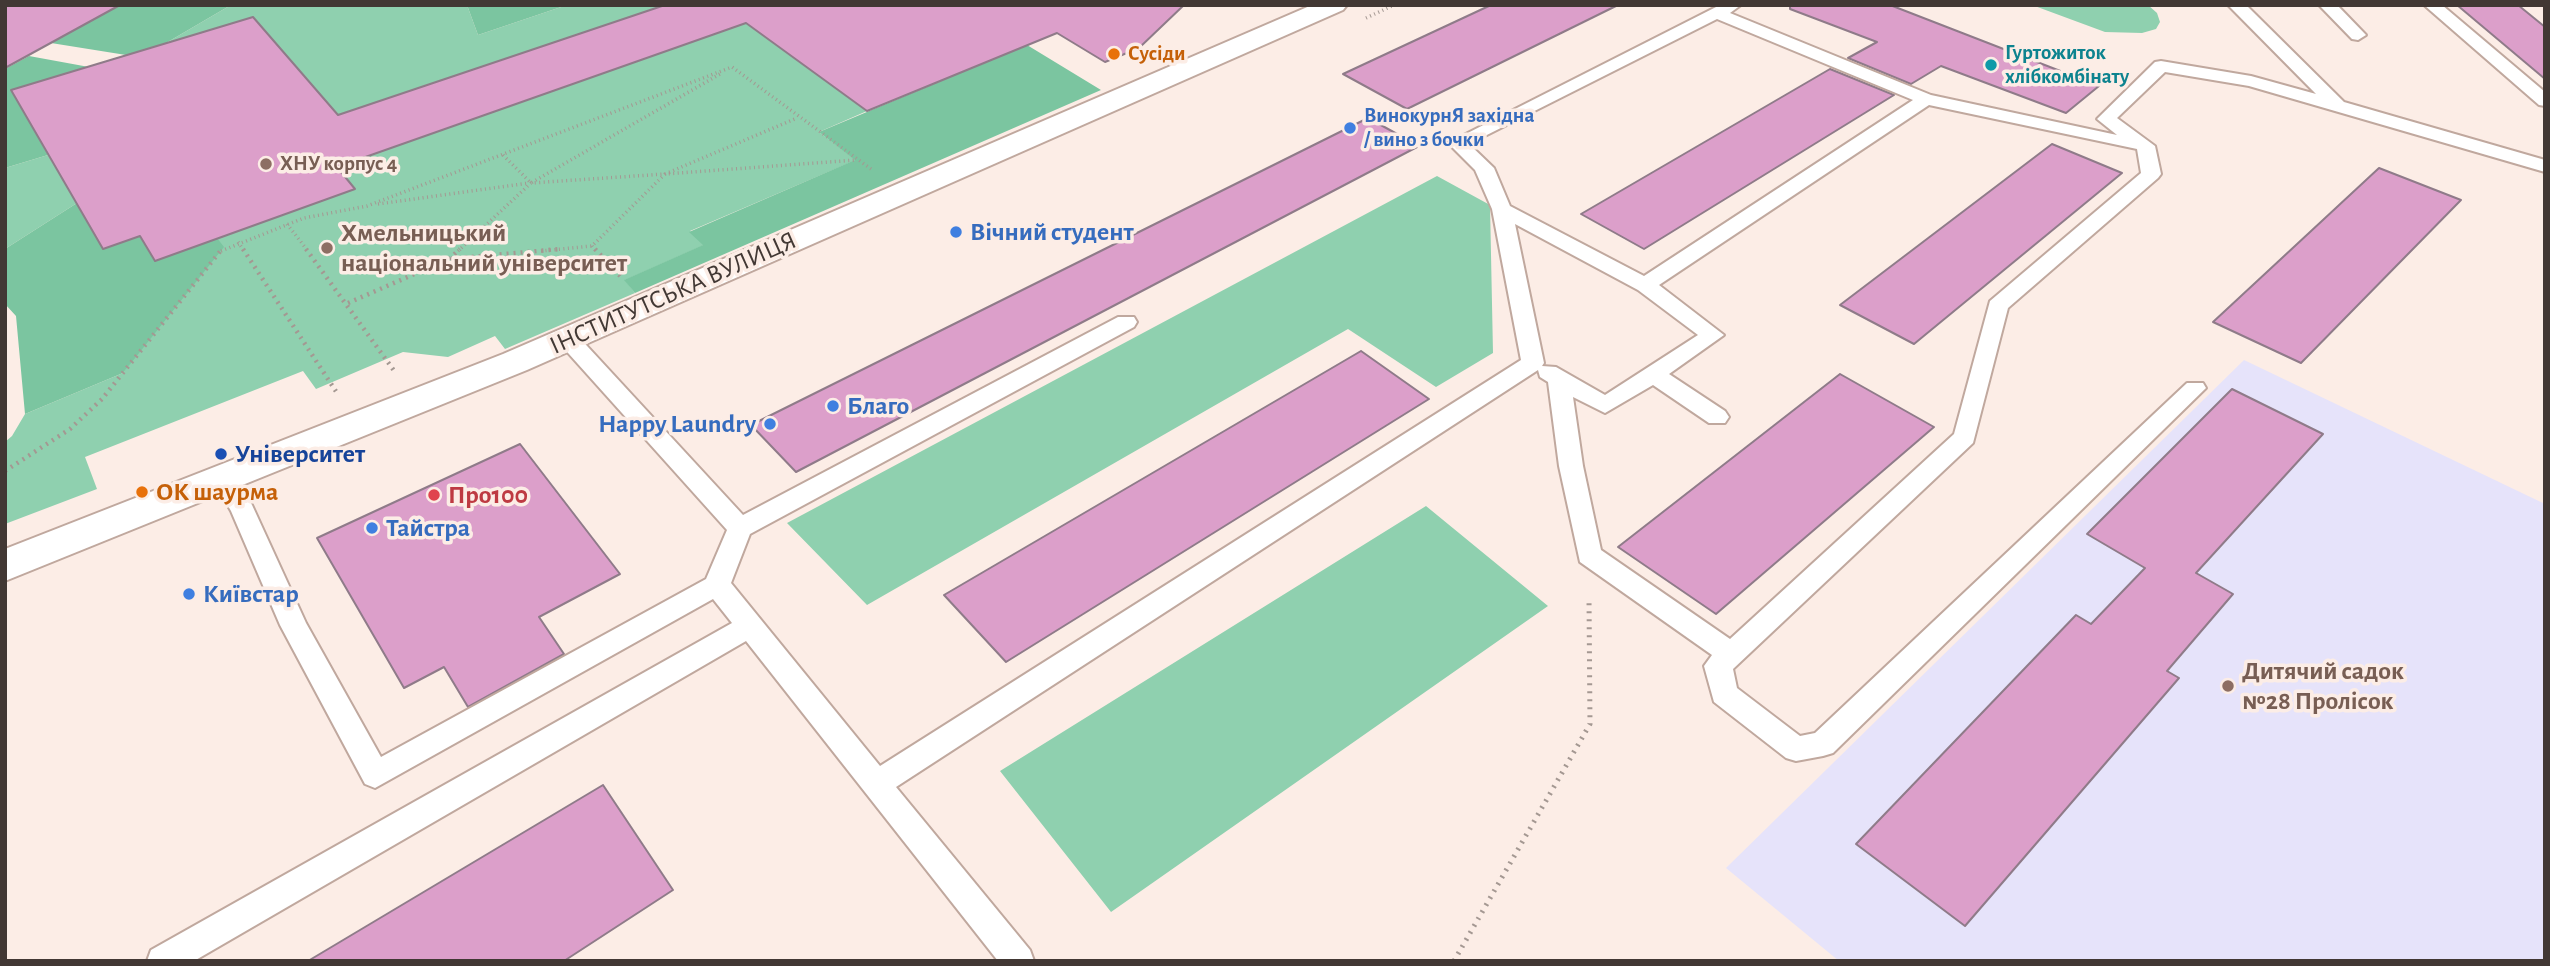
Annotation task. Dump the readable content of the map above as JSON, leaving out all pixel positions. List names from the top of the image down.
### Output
{
  "streets": {
    "street": ["ІНСТИТУТСЬКА ВУЛИЦЯ"]
  },
  "places": [
    "Сусіди",
    "Гуртожиток хлібкомбінату",
    "ВинокурнЯ західна / вино з бочки",
    "ХНУ корпус 4",
    "Вічний студент",
    "Хмельницький національний університет",
    "Благо",
    "Happy Laundry",
    "Університет",
    "ОК шаурма",
    "Про100",
    "Тайстра",
    "Київстар",
    "Дитячий садок №28 Пролісок"
  ]
}
